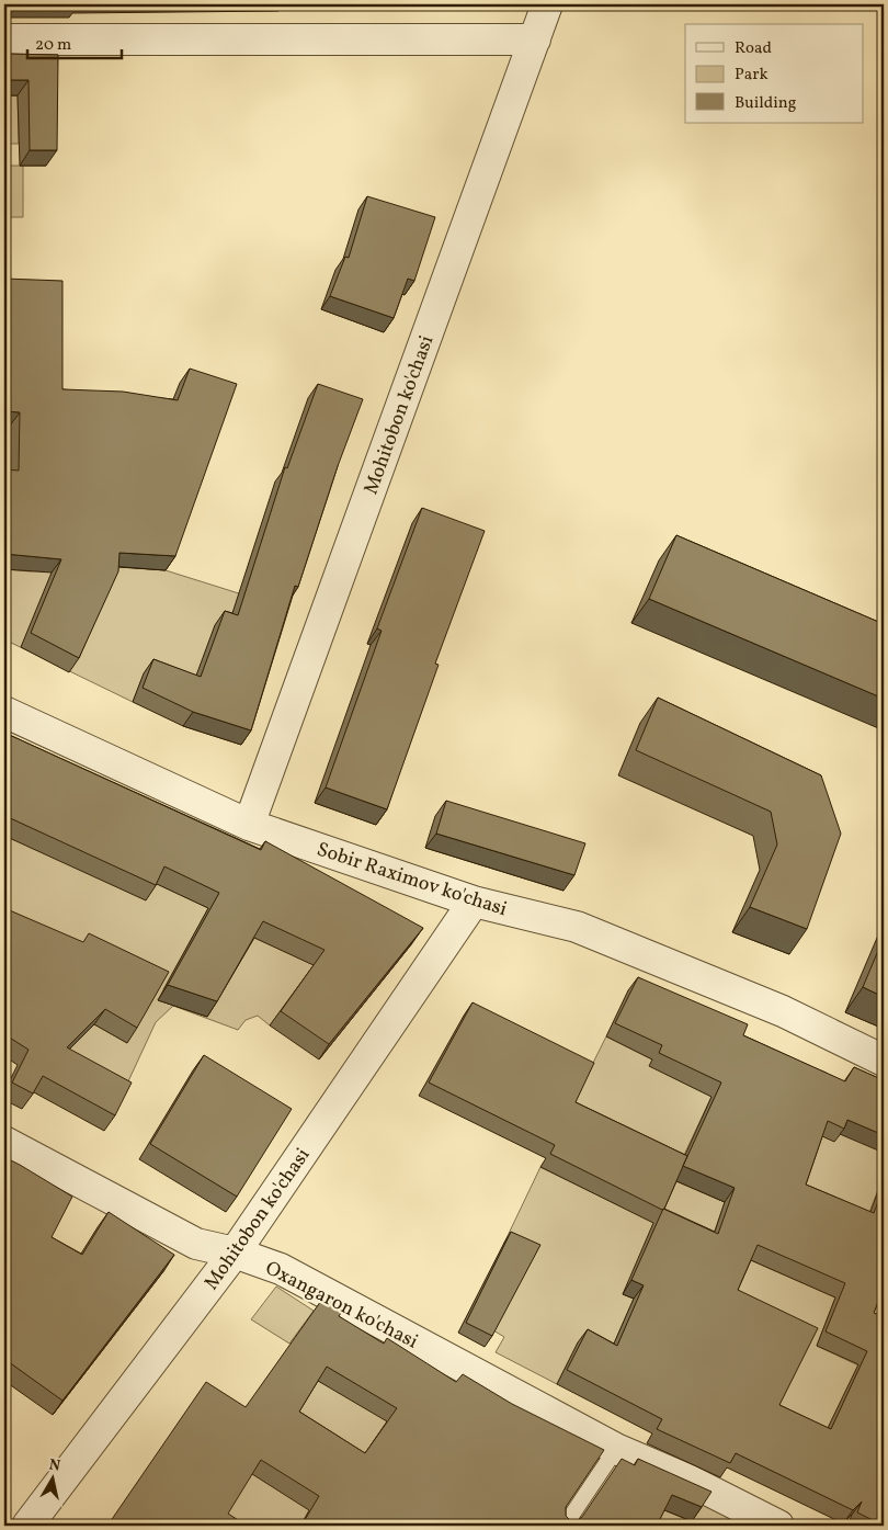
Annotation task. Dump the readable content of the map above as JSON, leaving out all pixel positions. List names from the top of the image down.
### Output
{
  "streets": {
    "street": ["Mohitobon ko'chasi", "Sobir Raximov ko'chasi", "Oxangaron ko'chasi"]
  },
  "crossings": [
    ["Mohitobon ko'chasi", "Sobir Raximov ko'chasi"],
    ["Mohitobon ko'chasi", "Oxangaron ko'chasi"]
  ],
  "legend": ["Road", "Park", "Building"],
  "scale_bar": "20 m",
  "north": "top"
}
